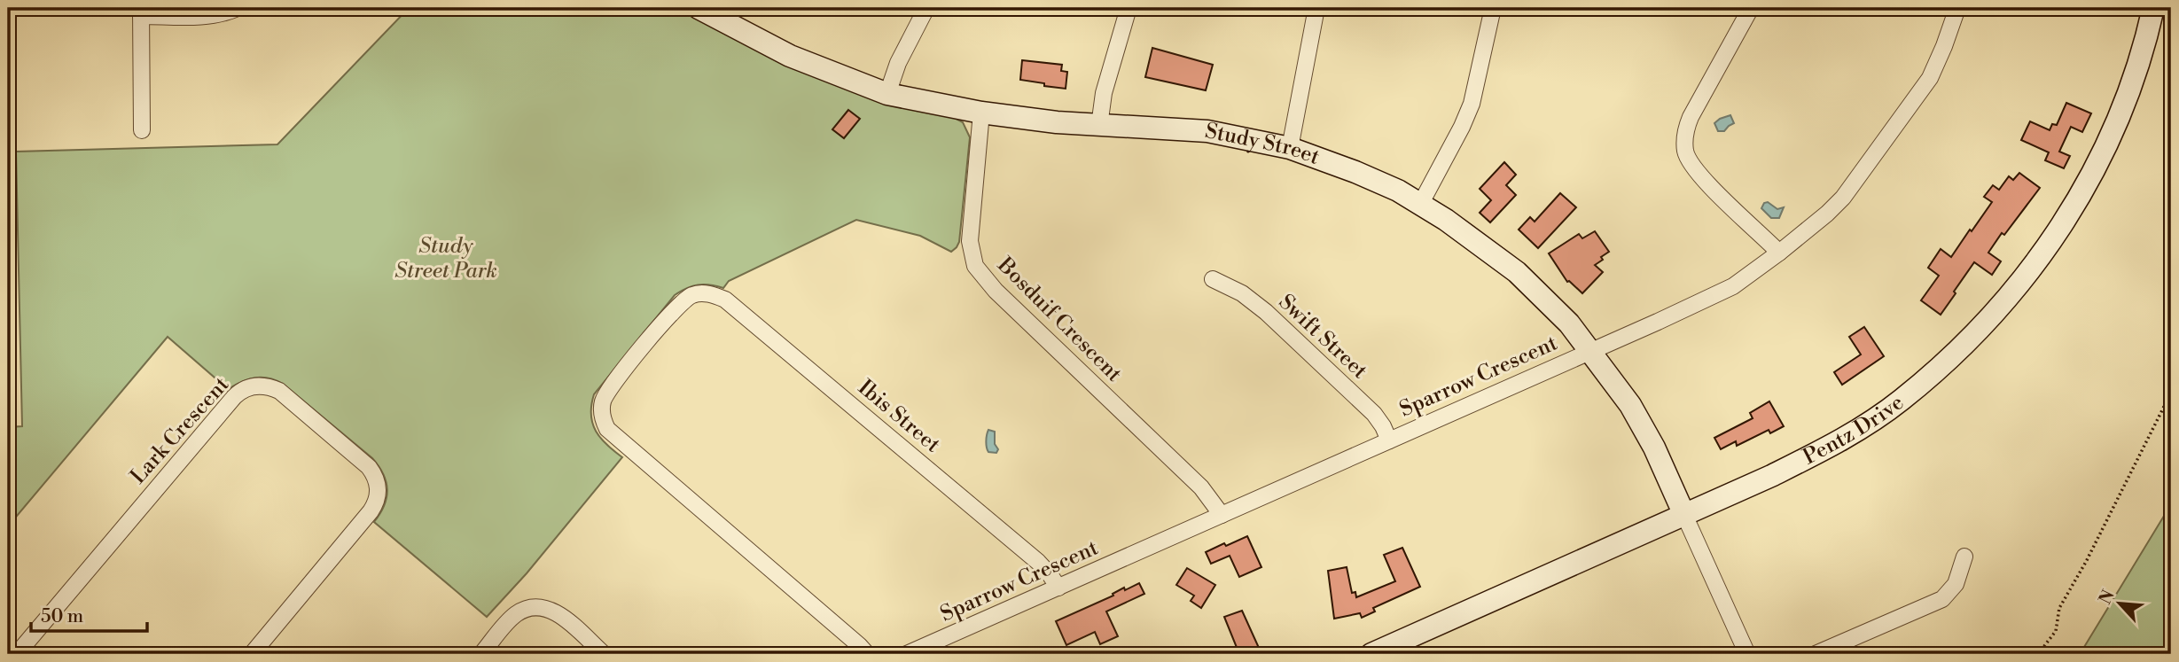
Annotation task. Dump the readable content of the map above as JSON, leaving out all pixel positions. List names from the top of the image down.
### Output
{
  "streets": {
    "street": [
      "Study Street",
      "Bosduif Crescent",
      "Swift Street",
      "Sparrow Crescent",
      "Ibis Street",
      "Pentz Drive",
      "Lark Crescent"
    ]
  },
  "crossings": [
    ["Study Street", "Bosduif Crescent"],
    ["Study Street", "Sparrow Crescent"],
    ["Study Street", "Pentz Drive"],
    ["Bosduif Crescent", "Sparrow Crescent"],
    ["Swift Street", "Sparrow Crescent"],
    ["Sparrow Crescent", "Ibis Street"]
  ],
  "parks": ["Study Street Park"],
  "scale_bar": "50 m",
  "north": "top left"
}
